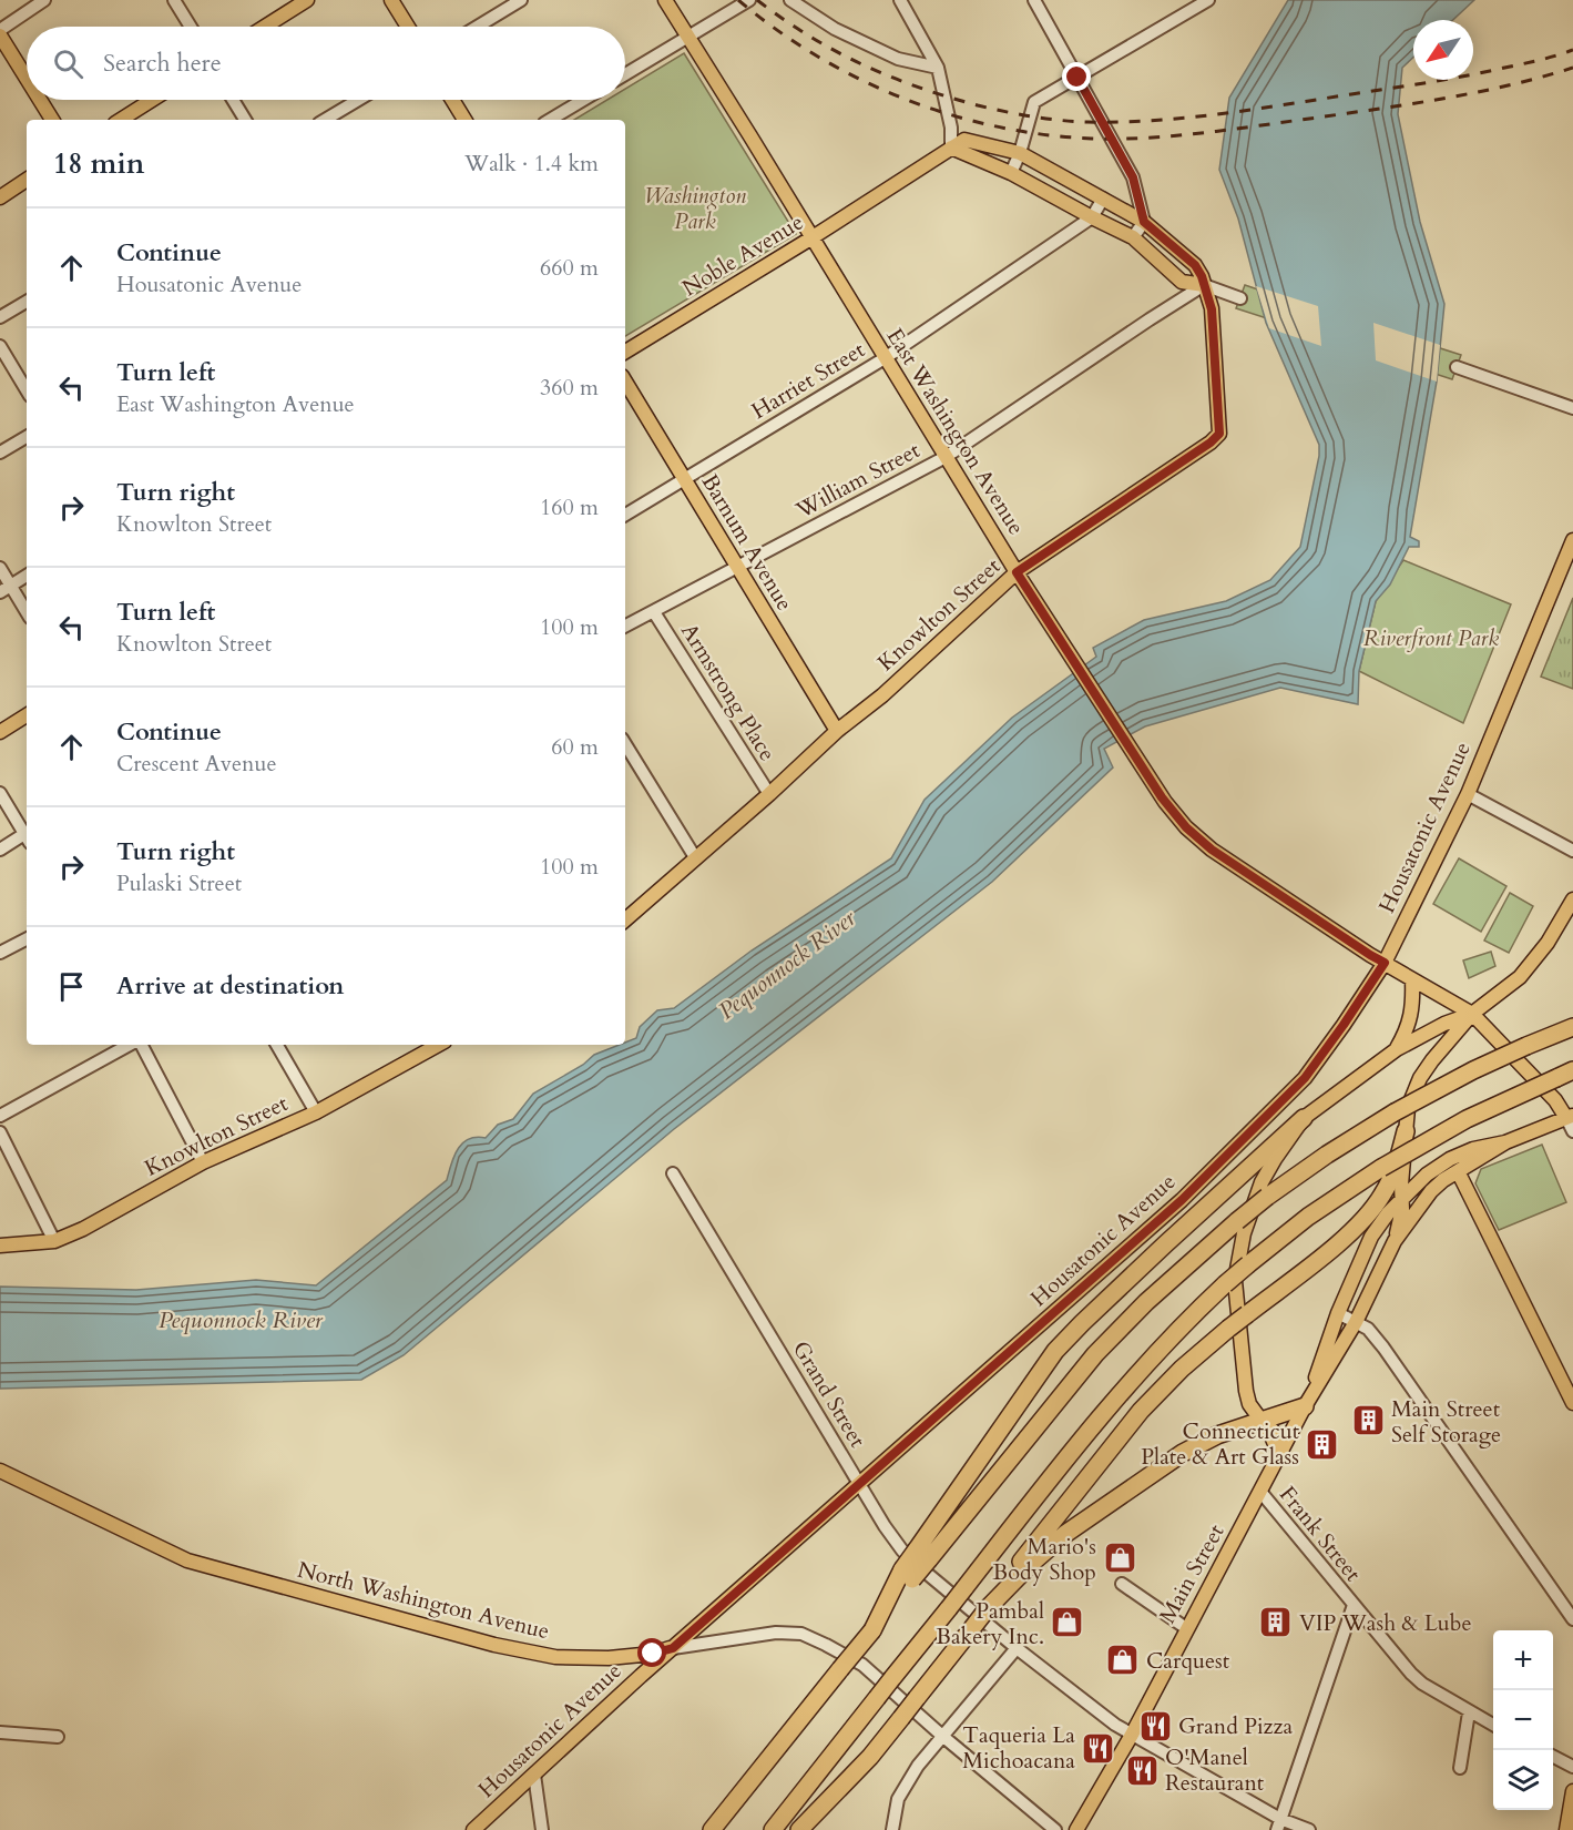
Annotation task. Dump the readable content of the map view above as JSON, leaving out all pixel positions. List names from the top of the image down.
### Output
{
  "streets": {
    "main road": [
      "Noble Avenue",
      "East Washington Avenue",
      "Barnum Avenue",
      "Knowlton Street",
      "Housatonic Avenue",
      "Main Street",
      "North Washington Avenue"
    ],
    "street": [
      "Harriet Street",
      "William Street",
      "Armstrong Place",
      "Grand Street",
      "Frank Street"
    ]
  },
  "crossings": [
    ["Noble Avenue", "East Washington Avenue"],
    ["Harriet Street", "East Washington Avenue"],
    ["Harriet Street", "Barnum Avenue"],
    ["East Washington Avenue", "William Street"],
    ["East Washington Avenue", "Knowlton Street"],
    ["East Washington Avenue", "Housatonic Avenue"],
    ["East Washington Avenue", "Main Street"],
    ["William Street", "Barnum Avenue"],
    ["William Street", "Knowlton Street"],
    ["William Street", "Armstrong Place"],
    ["Barnum Avenue", "Knowlton Street"],
    ["Knowlton Street", "Armstrong Place"],
    ["Housatonic Avenue", "Grand Street"],
    ["Housatonic Avenue", "North Washington Avenue"],
    ["Grand Street", "Main Street"],
    ["Frank Street", "Main Street"]
  ],
  "water": ["Pequonnock River"],
  "parks": ["Washington Park", "Riverfront Park"],
  "places": {
    "building": ["Main Street Self Storage", "Connecticut Plate & Art Glass", "VIP Wash & Lube"],
    "shop": ["Mario's Body Shop", "Pambal Bakery Inc.", "Carquest"],
    "restaurant": ["Grand Pizza", "Taqueria La Michoacana", "O'Manel Restaurant"]
  },
  "north": "bottom left",
  "page": {
    "search": "Search here",
    "heading": ["18 min", "Walk · 1.4 km"],
    "list": [
      ["Continue", "Housatonic Avenue", "660 m"],
      ["Turn left", "East Washington Avenue", "360 m"],
      ["Turn right", "Knowlton Street", "160 m"],
      ["Turn left", "Knowlton Street", "100 m"],
      ["Continue", "Crescent Avenue", "60 m"],
      ["Turn right", "Pulaski Street", "100 m"],
      "Arrive at destination"
    ],
    "map_buttons": ["+", "−"]
  }
}
